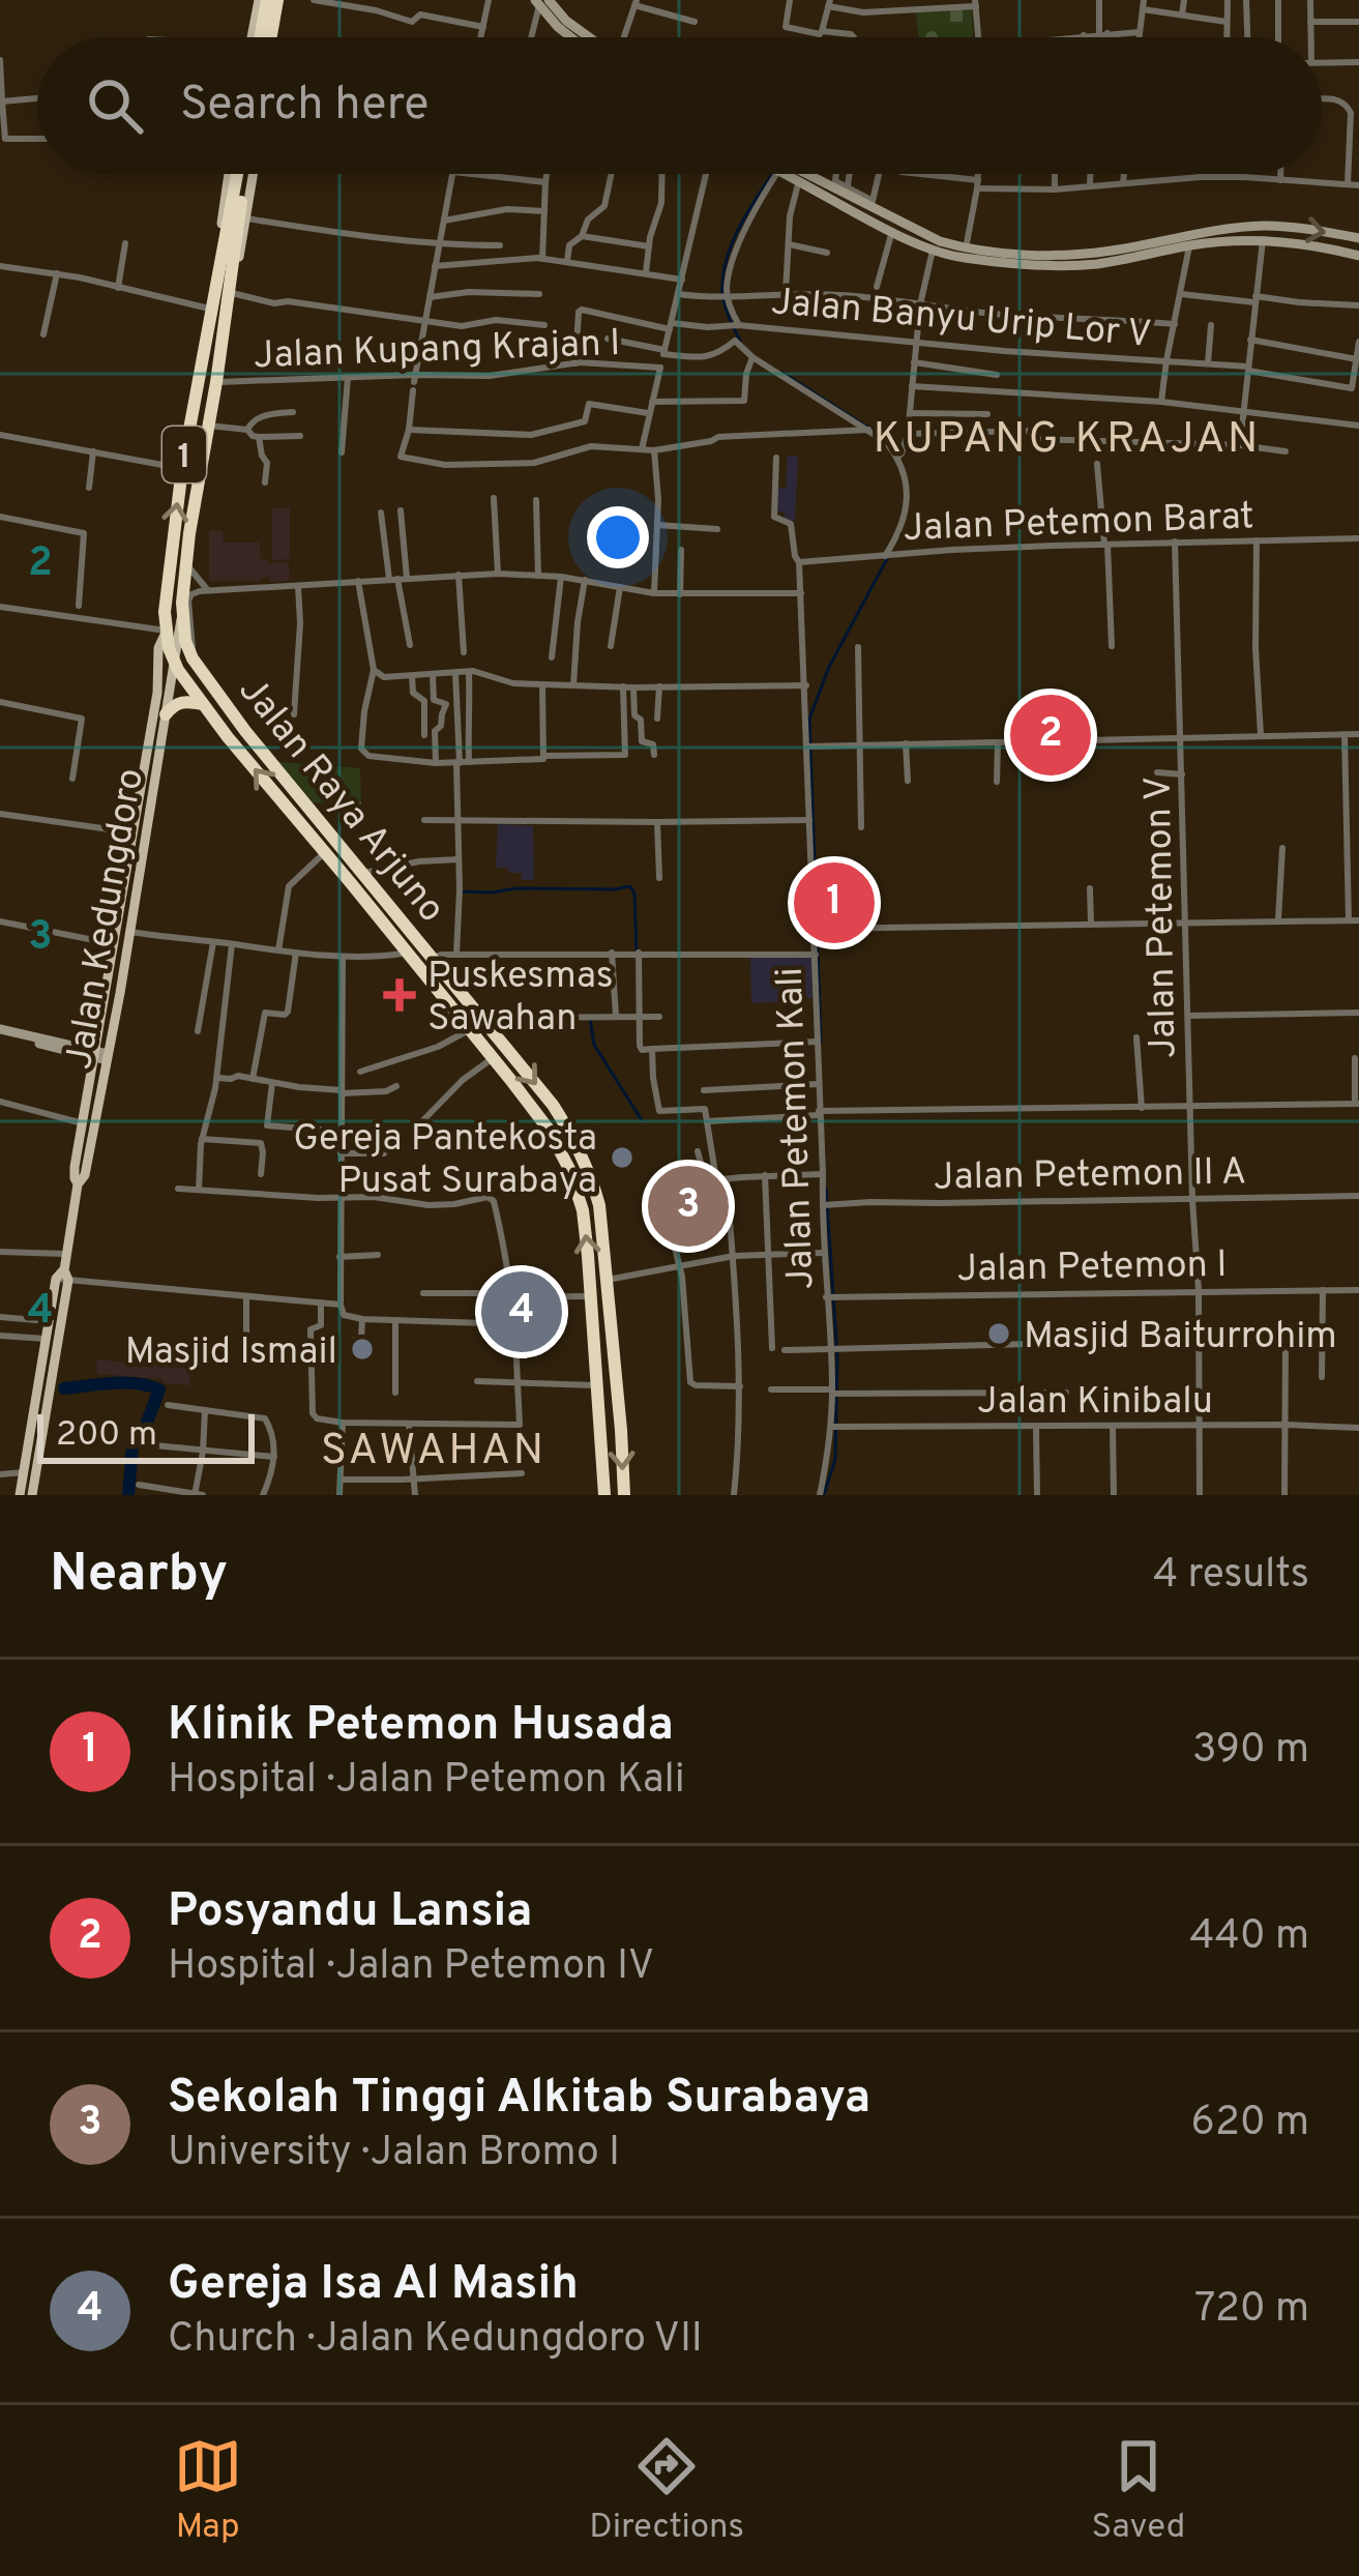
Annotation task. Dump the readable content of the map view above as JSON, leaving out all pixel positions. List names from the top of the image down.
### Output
{
  "streets": {
    "highway": ["1", "Jalan Raya Arjuno"],
    "main road": ["Jalan Kedungdoro"],
    "street": [
      "Jalan Banyu Urip Lor V",
      "Jalan Kupang Krajan I",
      "Jalan Petemon Barat",
      "Jalan Petemon V",
      "Jalan Petemon Kali",
      "Jalan Petemon II A",
      "Jalan Petemon I",
      "Jalan Kinibalu"
    ]
  },
  "crossings": [
    ["Jalan Banyu Urip Lor V", "Jalan Kupang Krajan I"],
    ["Jalan Kupang Krajan I", "1"],
    ["1", "Jalan Raya Arjuno"],
    ["1", "Jalan Kedungdoro"],
    ["Jalan Petemon Barat", "Jalan Petemon V"],
    ["Jalan Petemon Barat", "Jalan Petemon Kali"],
    ["Jalan Raya Arjuno", "Jalan Kedungdoro"],
    ["Jalan Petemon V", "Jalan Petemon II A"],
    ["Jalan Petemon V", "Jalan Petemon I"],
    ["Jalan Petemon V", "Jalan Kinibalu"],
    ["Jalan Petemon Kali", "Jalan Petemon II A"],
    ["Jalan Petemon Kali", "Jalan Petemon I"],
    ["Jalan Petemon Kali", "Jalan Kinibalu"]
  ],
  "districts": ["KUPANG KRAJAN", "SAWAHAN"],
  "places": {
    "health": ["Puskesmas Sawahan"],
    "other": ["Gereja Pantekosta Pusat Surabaya", "Masjid Baiturrohim", "Masjid Ismail"]
  },
  "scale_bar": "200 m",
  "page": {
    "search": "Search here",
    "pins": [
      "2",
      "1",
      "3",
      "4"
    ],
    "scale": "200 m",
    "heading": ["Nearby", "4 results"],
    "list": [
      {
        "mark": "1",
        "name": "Klinik Petemon Husada",
        "note": "Hospital · Jalan Petemon Kali",
        "value": "390 m"
      },
      {
        "mark": "2",
        "name": "Posyandu Lansia",
        "note": "Hospital · Jalan Petemon IV",
        "value": "440 m"
      },
      {
        "mark": "3",
        "name": "Sekolah Tinggi Alkitab Surabaya",
        "note": "University · Jalan Bromo I",
        "value": "620 m"
      },
      {
        "mark": "4",
        "name": "Gereja Isa Al Masih",
        "note": "Church · Jalan Kedungdoro VII",
        "value": "720 m"
      }
    ],
    "nav": ["Map", "Directions", "Saved"]
  },
  "grid": {
    "rows": ["2", "3", "4"]
  }
}
